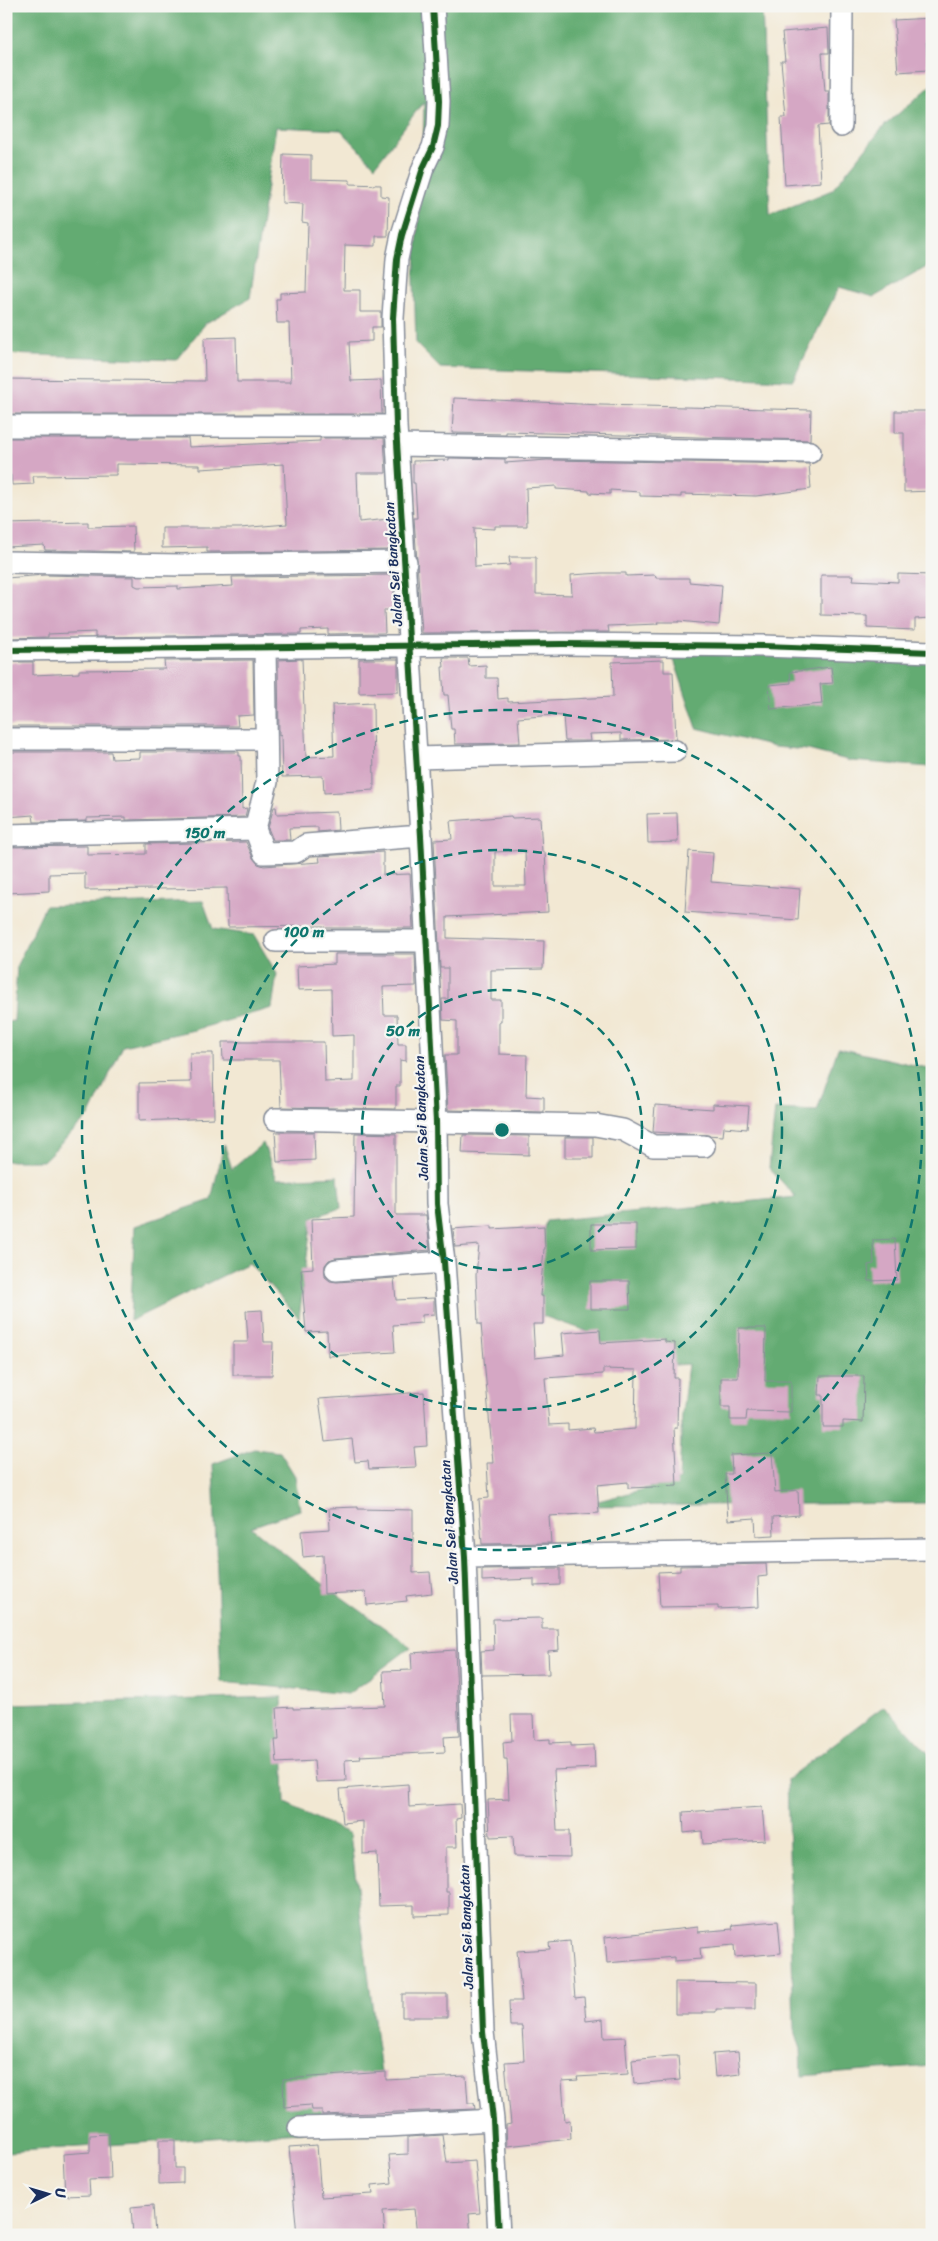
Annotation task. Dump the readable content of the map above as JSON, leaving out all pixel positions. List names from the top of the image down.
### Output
{
  "streets": {
    "street": ["Jalan Sei Bangkatan"]
  },
  "north": "right",
  "rings": ["150 m", "100 m", "50 m"]
}
